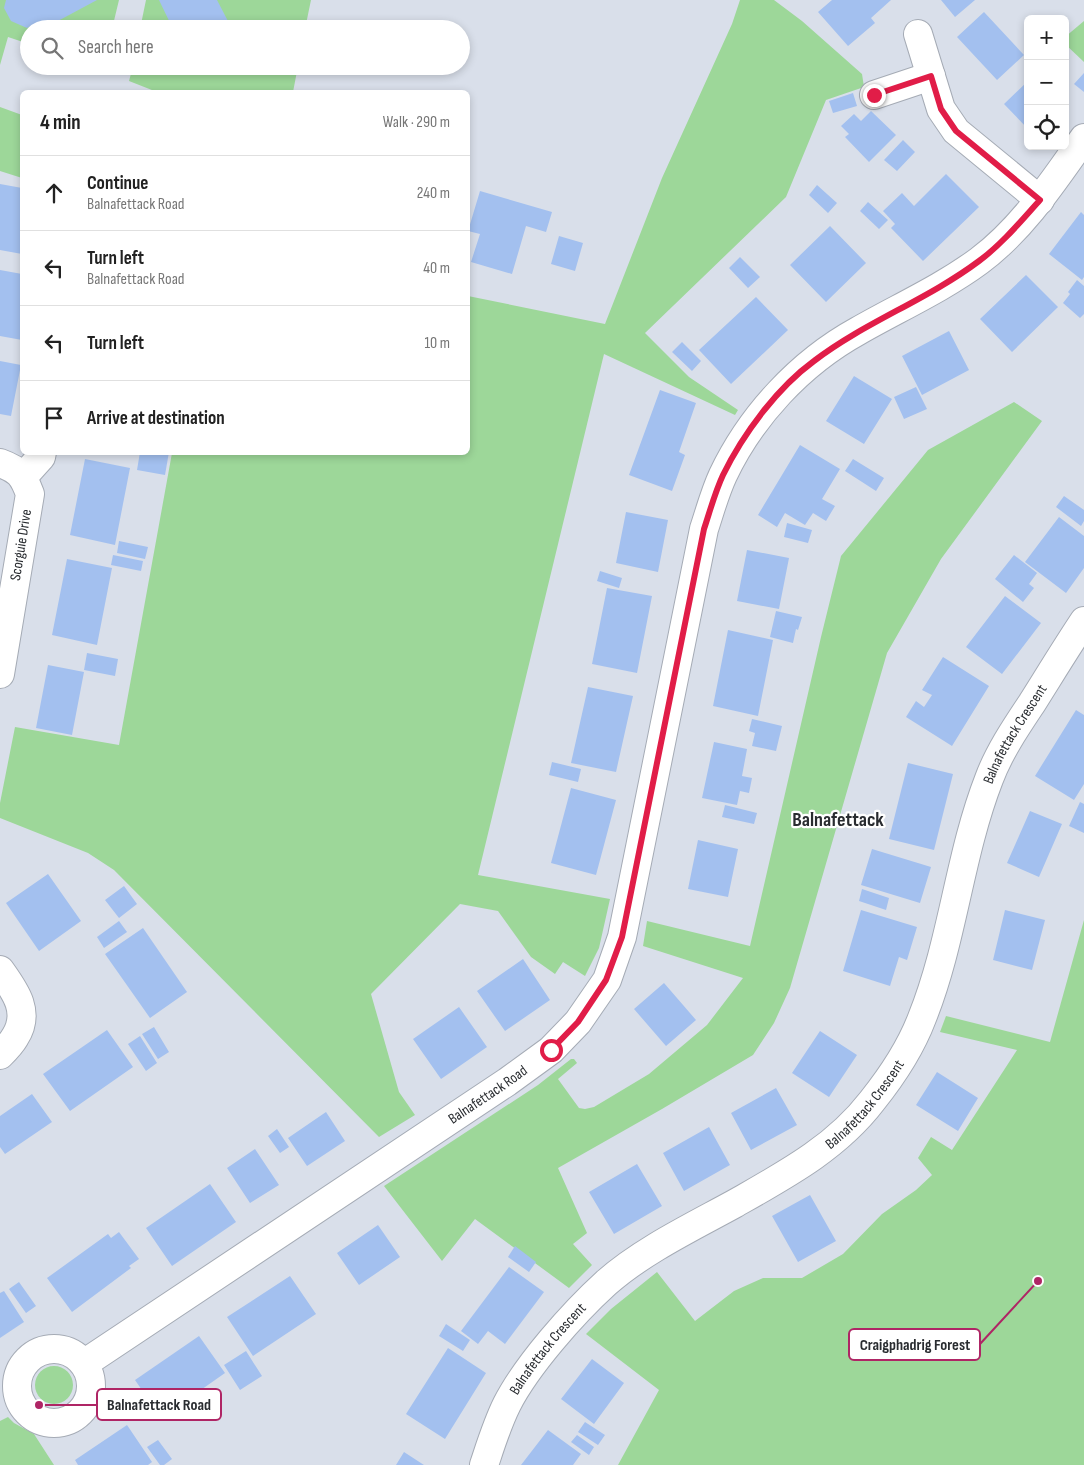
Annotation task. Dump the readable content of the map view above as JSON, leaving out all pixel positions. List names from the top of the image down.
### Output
{
  "streets": {
    "street": ["Scorguie Drive", "Balnafettack Crescent", "Balnafettack Road"]
  },
  "districts": ["Balnafettack"],
  "places": ["Craigphadrig Forest", "Balnafettack Road"],
  "page": {
    "map_buttons": ["+", "−"],
    "search": "Search here",
    "heading": ["4 min", "Walk · 290 m"],
    "list": [
      ["Continue", "Balnafettack Road", "240 m"],
      ["Turn left", "Balnafettack Road", "40 m"],
      ["Turn left", "10 m"],
      "Arrive at destination"
    ]
  }
}
